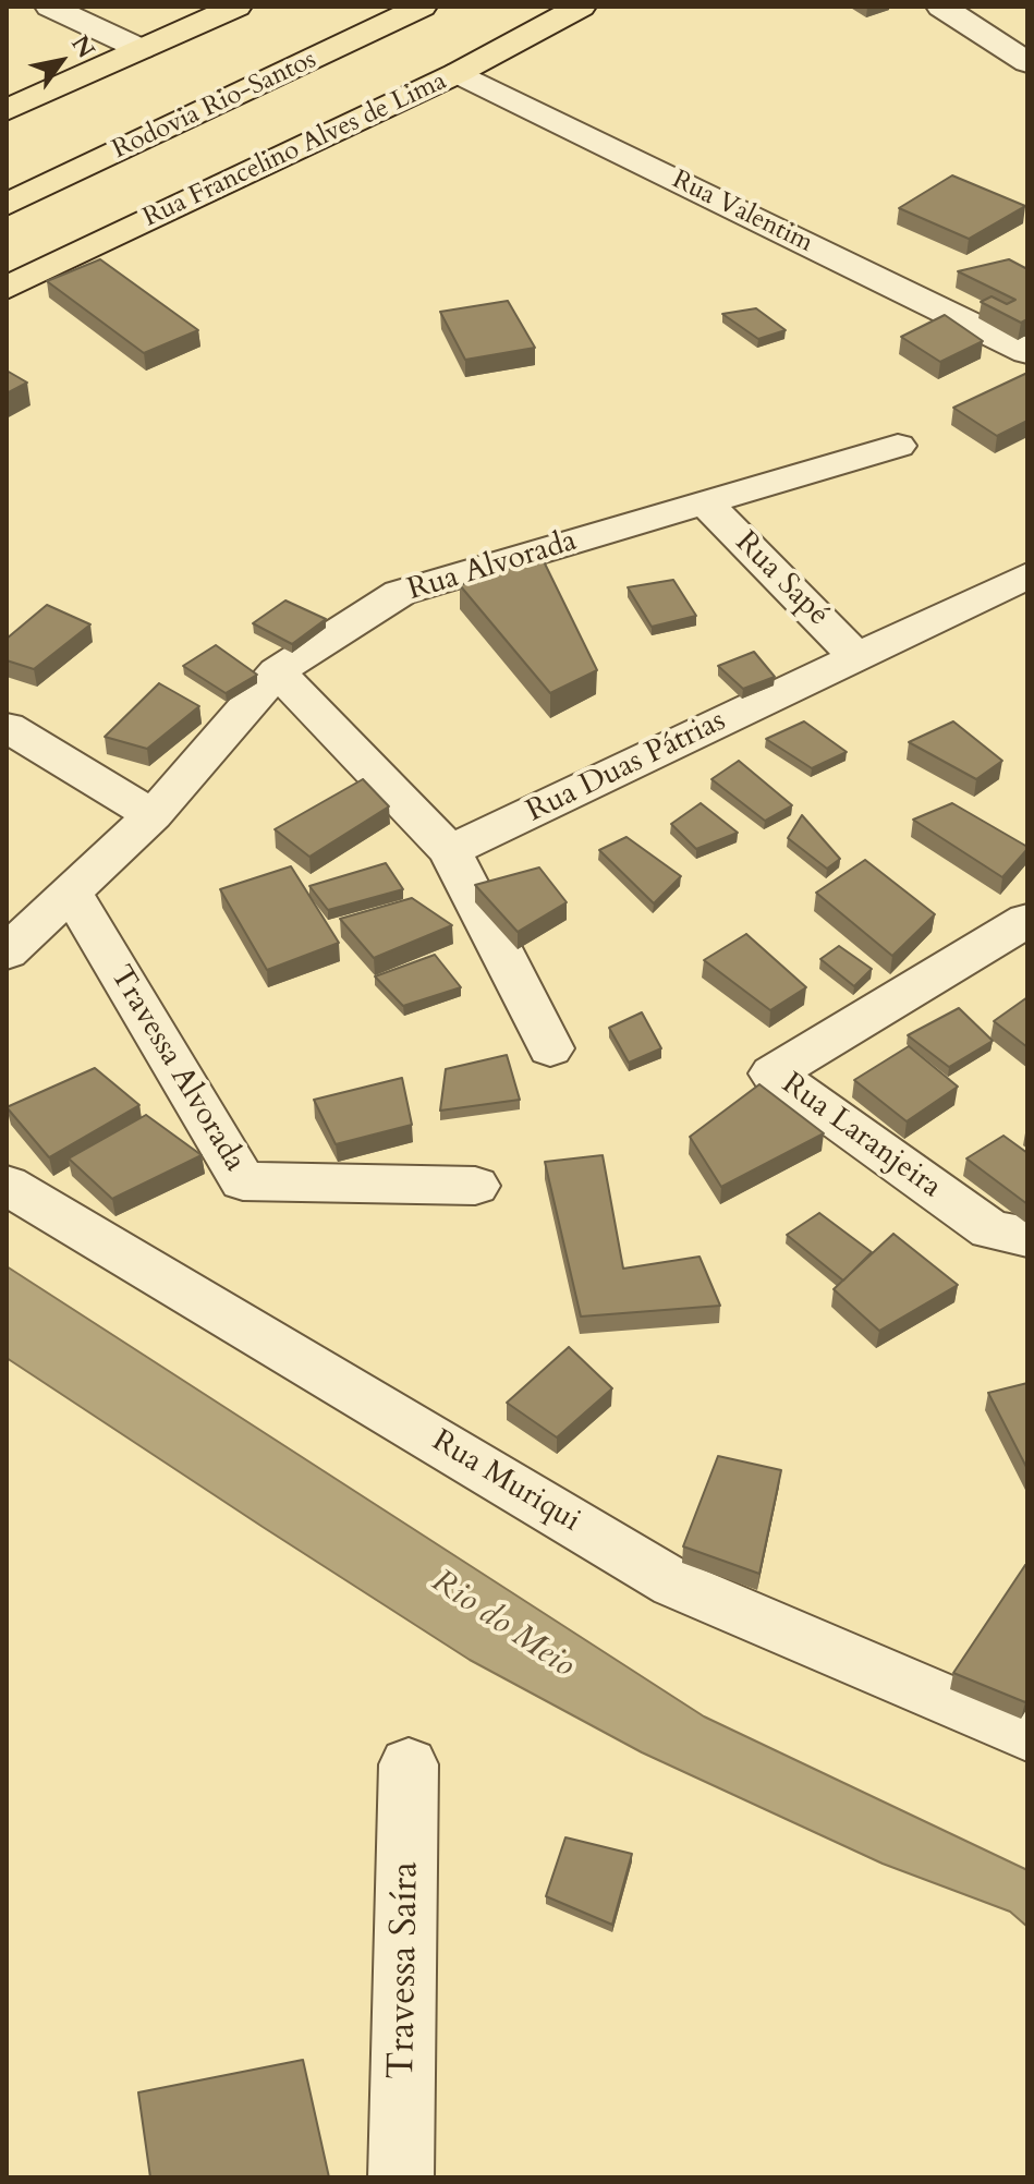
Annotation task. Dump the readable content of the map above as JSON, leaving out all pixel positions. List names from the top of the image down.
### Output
{
  "streets": {
    "main road": ["Rodovia Rio-Santos", "Rua Francelino Alves de Lima"],
    "street": [
      "Rua Valentim",
      "Rua Alvorada",
      "Rua Sapé",
      "Rua Duas Pátrias",
      "Travessa Alvorada",
      "Rua Laranjeira",
      "Rua Muriqui",
      "Travessa Saíra"
    ]
  },
  "crossings": [
    ["Rua Francelino Alves de Lima", "Rua Valentim"],
    ["Rua Alvorada", "Rua Sapé"],
    ["Rua Alvorada", "Travessa Alvorada"],
    ["Rua Sapé", "Rua Duas Pátrias"]
  ],
  "water": ["Rio do Meio"],
  "north": "top right"
}
